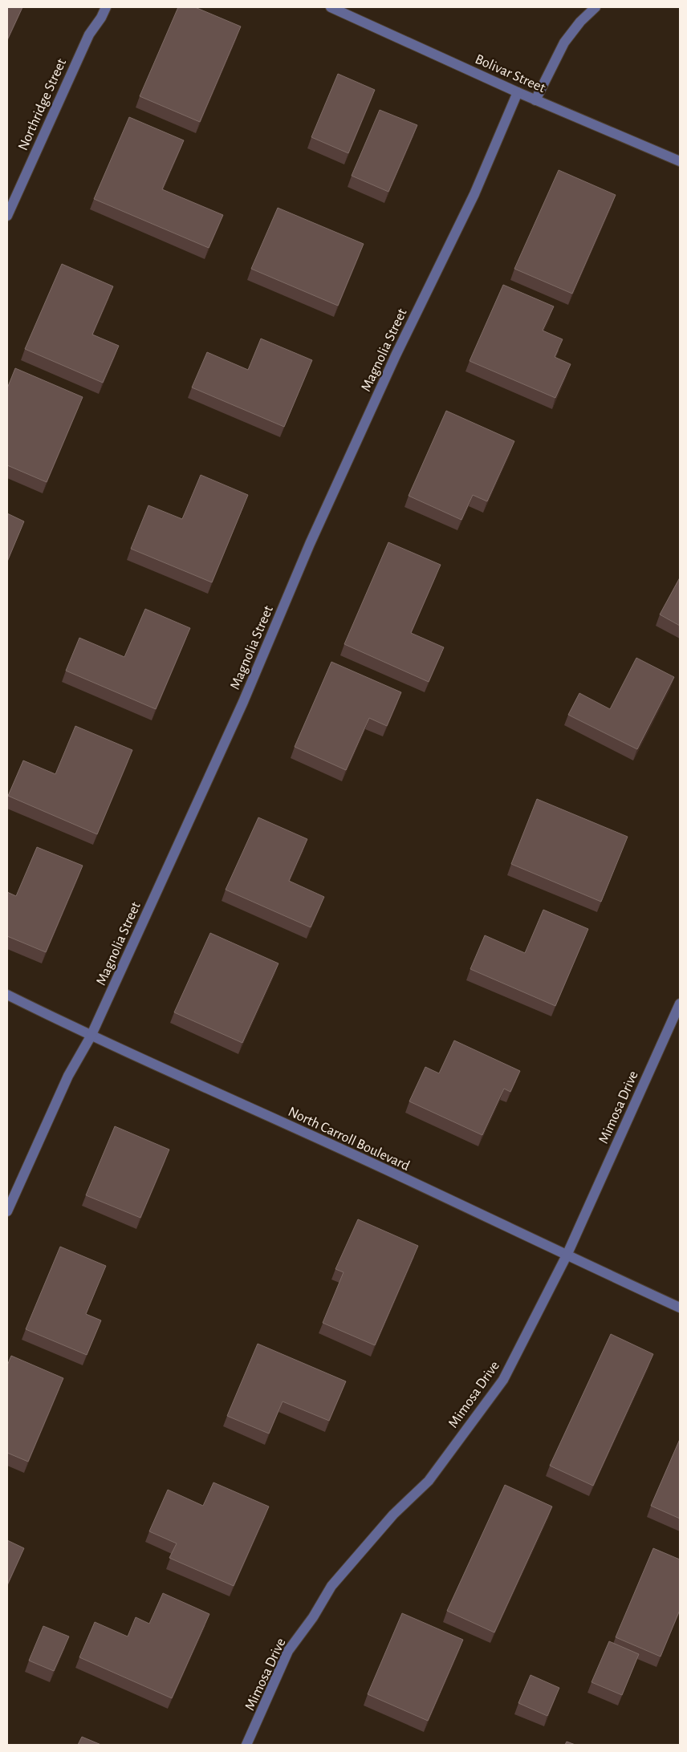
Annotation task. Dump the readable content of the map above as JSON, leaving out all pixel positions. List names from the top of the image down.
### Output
{
  "streets": {
    "street": [
      "Bolivar Street",
      "Northridge Street",
      "Magnolia Street",
      "Mimosa Drive",
      "North Carroll Boulevard"
    ]
  },
  "crossings": [
    ["Bolivar Street", "Magnolia Street"],
    ["Magnolia Street", "North Carroll Boulevard"],
    ["Mimosa Drive", "North Carroll Boulevard"]
  ]
}
